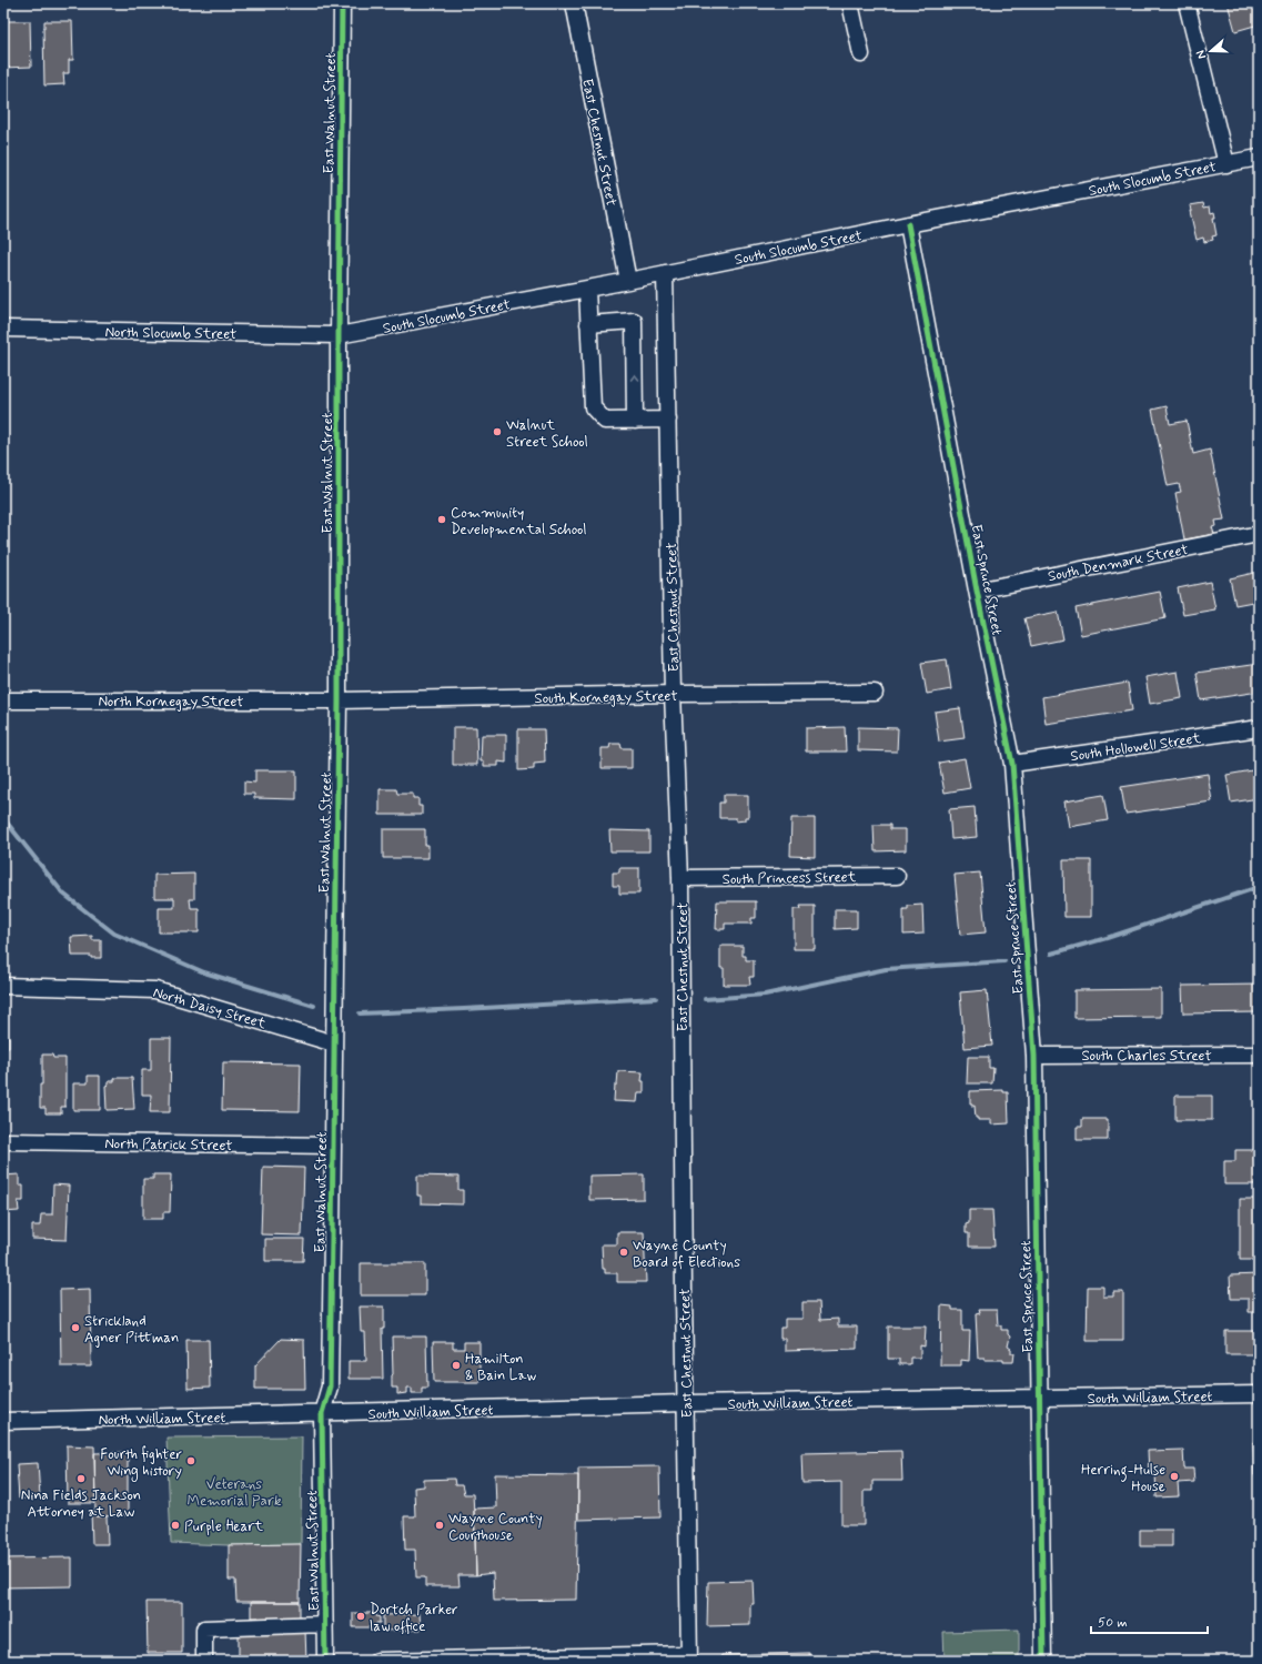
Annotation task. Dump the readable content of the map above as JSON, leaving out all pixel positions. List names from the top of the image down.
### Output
{
  "streets": {
    "street": [
      "East Walnut Street",
      "East Chestnut Street",
      "South Slocumb Street",
      "North Slocumb Street",
      "South Denmark Street",
      "East Spruce Street",
      "South Kornegay Street",
      "North Kornegay Street",
      "South Hollowell Street",
      "South Princess Street",
      "North Daisy Street",
      "South Charles Street",
      "North Patrick Street",
      "South William Street",
      "North William Street"
    ]
  },
  "crossings": [
    ["East Walnut Street", "South Slocumb Street"],
    ["East Walnut Street", "North Slocumb Street"],
    ["East Walnut Street", "South Kornegay Street"],
    ["East Walnut Street", "North Kornegay Street"],
    ["East Walnut Street", "North Daisy Street"],
    ["East Walnut Street", "North Patrick Street"],
    ["East Walnut Street", "South William Street"],
    ["East Walnut Street", "North William Street"],
    ["East Chestnut Street", "South Slocumb Street"],
    ["East Chestnut Street", "South Kornegay Street"],
    ["East Chestnut Street", "South Princess Street"],
    ["East Chestnut Street", "South William Street"],
    ["South Slocumb Street", "North Slocumb Street"],
    ["South Slocumb Street", "East Spruce Street"],
    ["South Denmark Street", "East Spruce Street"],
    ["East Spruce Street", "South Hollowell Street"],
    ["East Spruce Street", "South Charles Street"],
    ["East Spruce Street", "South William Street"],
    ["South Kornegay Street", "North Kornegay Street"],
    ["South William Street", "North William Street"]
  ],
  "parks": ["Veterans Memorial Park"],
  "places": [
    "Walnut Street School",
    "Community Developmental School",
    "Wayne County Board of Elections",
    "Strickland Agner Pittman",
    "Hamilton & Bain Law",
    "Fourth fighter Wing history",
    "Herring-Hulse House",
    "Nina Fields Jackson Attorney at Law",
    "Purple Heart",
    "Wayne County Courthouse",
    "Dortch Parker law office"
  ],
  "scale_bar": "50 m",
  "north": "left"
}
